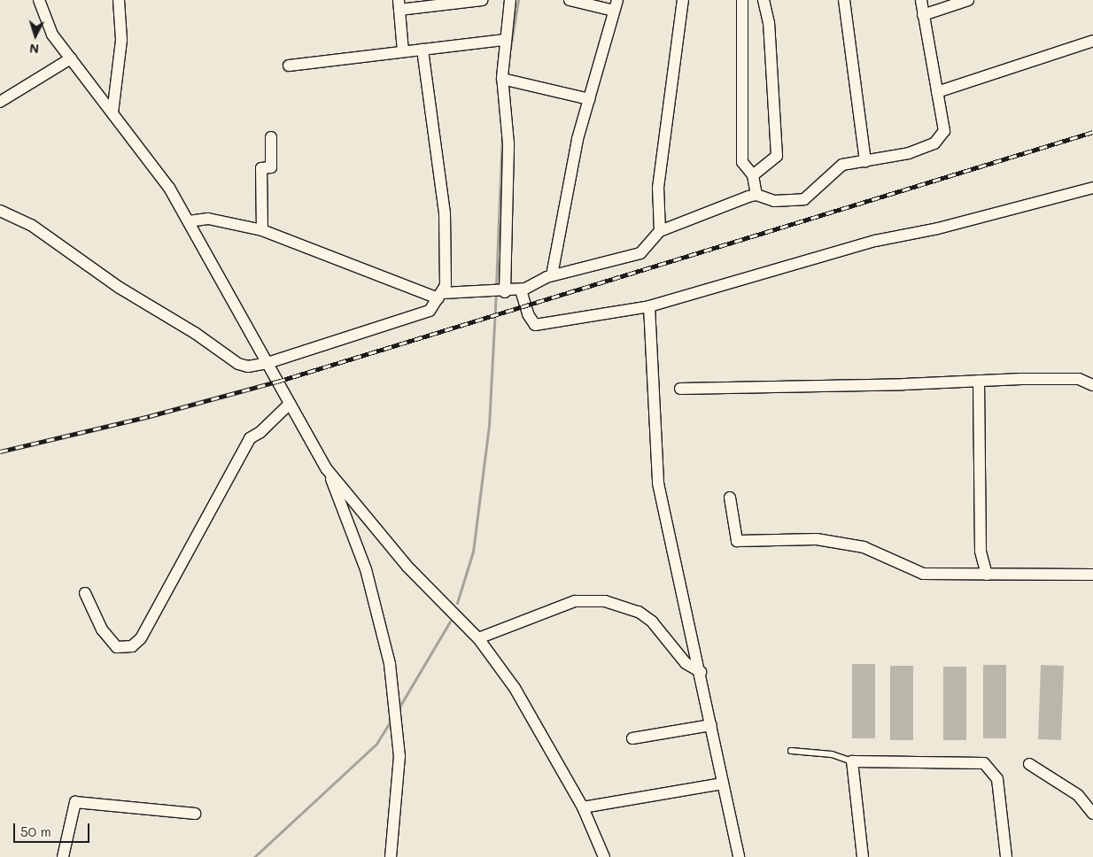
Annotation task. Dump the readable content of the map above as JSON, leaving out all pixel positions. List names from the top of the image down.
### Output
{
  "scale_bar": "50 m",
  "north": "bottom"
}
